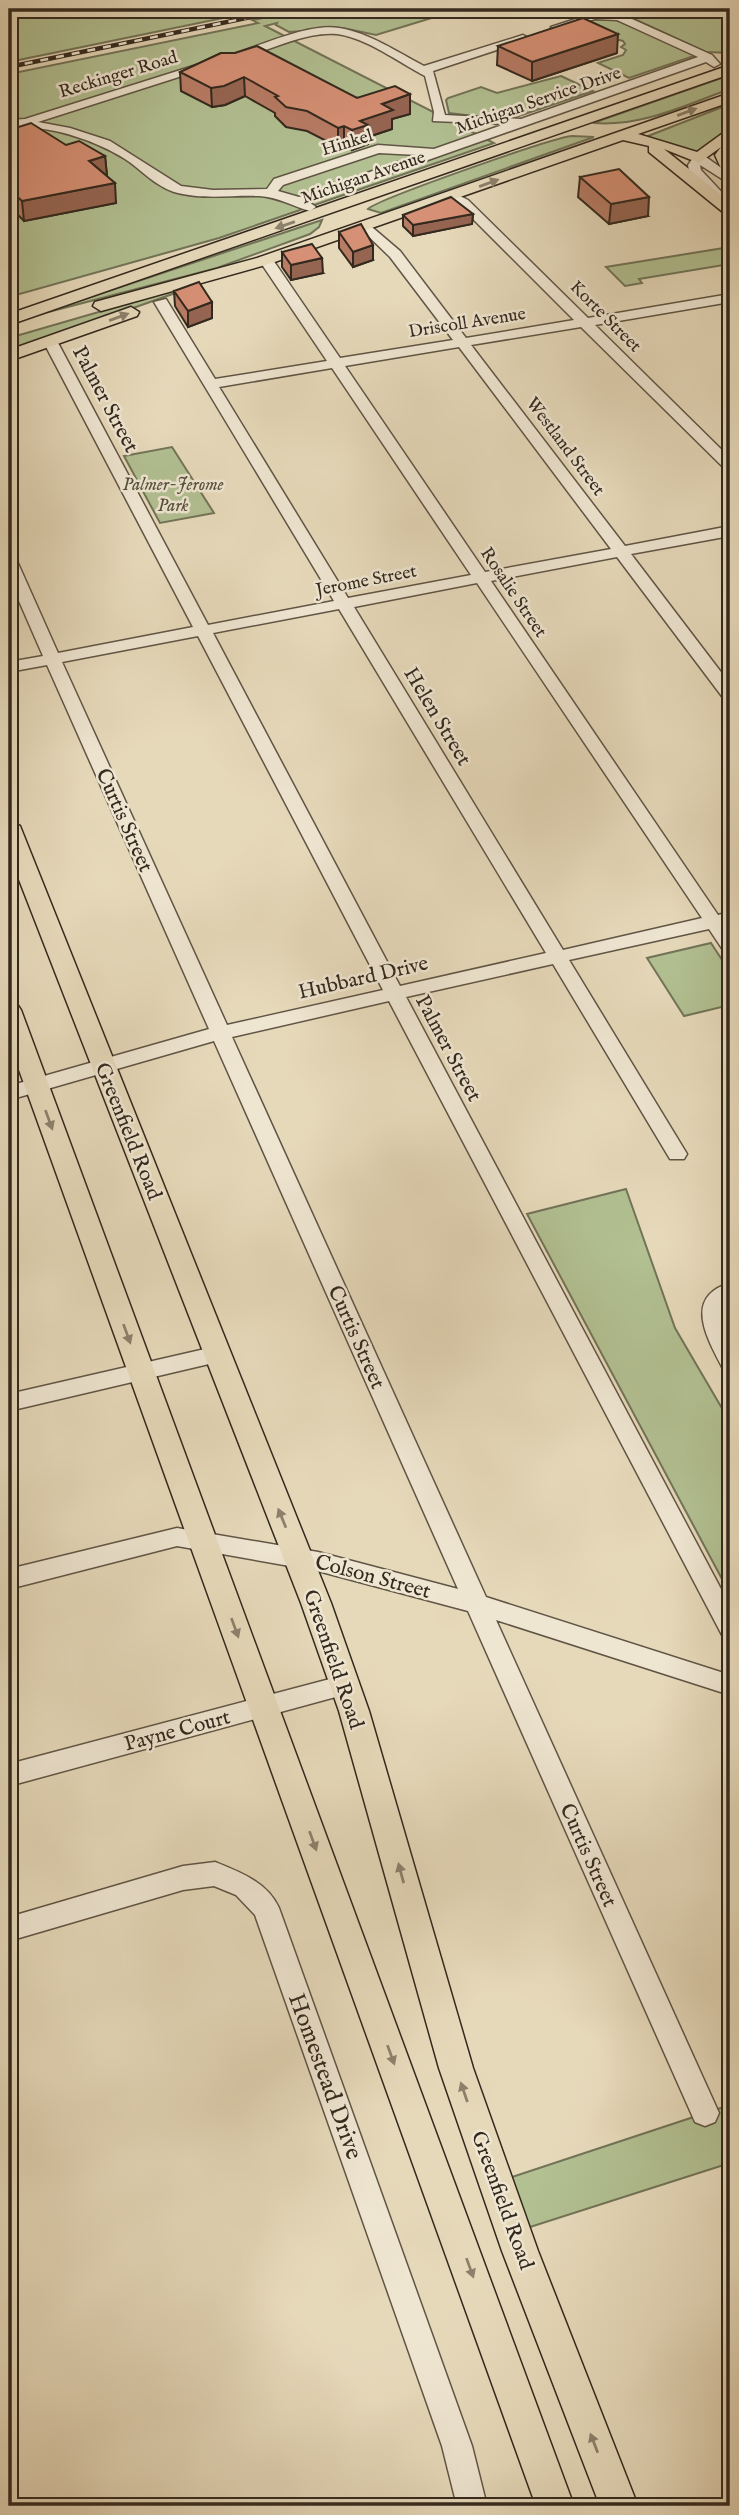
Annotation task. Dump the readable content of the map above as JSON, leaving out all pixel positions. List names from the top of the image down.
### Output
{
  "streets": {
    "main road": ["Michigan Avenue", "Greenfield Road"],
    "street": [
      "Reckinger Road",
      "Michigan Service Drive",
      "Hinkel",
      "Korte Street",
      "Driscoll Avenue",
      "Palmer Street",
      "Westland Street",
      "Jerome Street",
      "Rosalie Street",
      "Helen Street",
      "Curtis Street",
      "Hubbard Drive",
      "Colson Street",
      "Payne Court",
      "Homestead Drive"
    ]
  },
  "crossings": [
    ["Michigan Service Drive", "Hinkel"],
    ["Korte Street", "Driscoll Avenue"],
    ["Driscoll Avenue", "Westland Street"],
    ["Driscoll Avenue", "Rosalie Street"],
    ["Driscoll Avenue", "Helen Street"],
    ["Palmer Street", "Jerome Street"],
    ["Palmer Street", "Hubbard Drive"],
    ["Westland Street", "Jerome Street"],
    ["Jerome Street", "Rosalie Street"],
    ["Jerome Street", "Helen Street"],
    ["Jerome Street", "Curtis Street"],
    ["Rosalie Street", "Hubbard Drive"],
    ["Helen Street", "Hubbard Drive"],
    ["Curtis Street", "Hubbard Drive"],
    ["Curtis Street", "Colson Street"],
    ["Hubbard Drive", "Greenfield Road"],
    ["Greenfield Road", "Colson Street"],
    ["Greenfield Road", "Payne Court"]
  ],
  "parks": ["Palmer-Jerome Park"]
}
